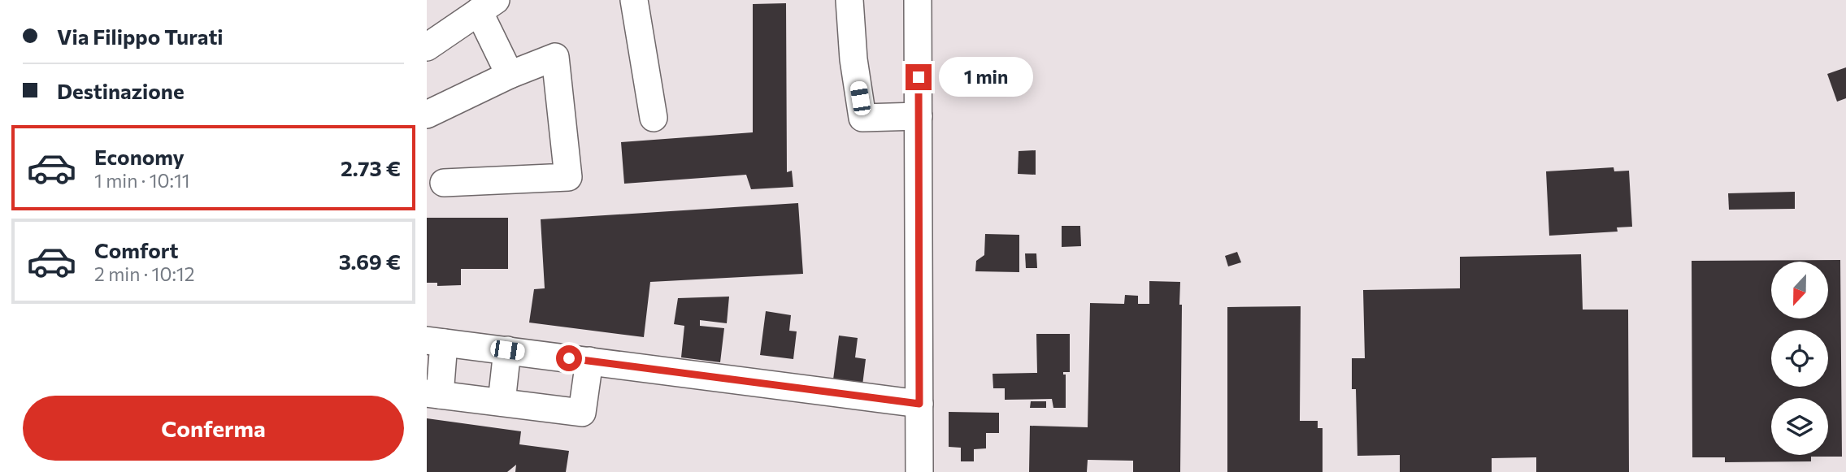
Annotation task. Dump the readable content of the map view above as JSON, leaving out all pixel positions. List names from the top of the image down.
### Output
{
  "north": "bottom",
  "page": {
    "banner": ["Via Filippo Turati", "Destinazione"],
    "bubble": "1 min",
    "list": [
      {
        "name": "Economy",
        "note": "1 min · 10:11",
        "value": "2.73 €"
      },
      {
        "name": "Comfort",
        "note": "2 min · 10:12",
        "value": "3.69 €"
      }
    ],
    "buttons": "Conferma"
  }
}
